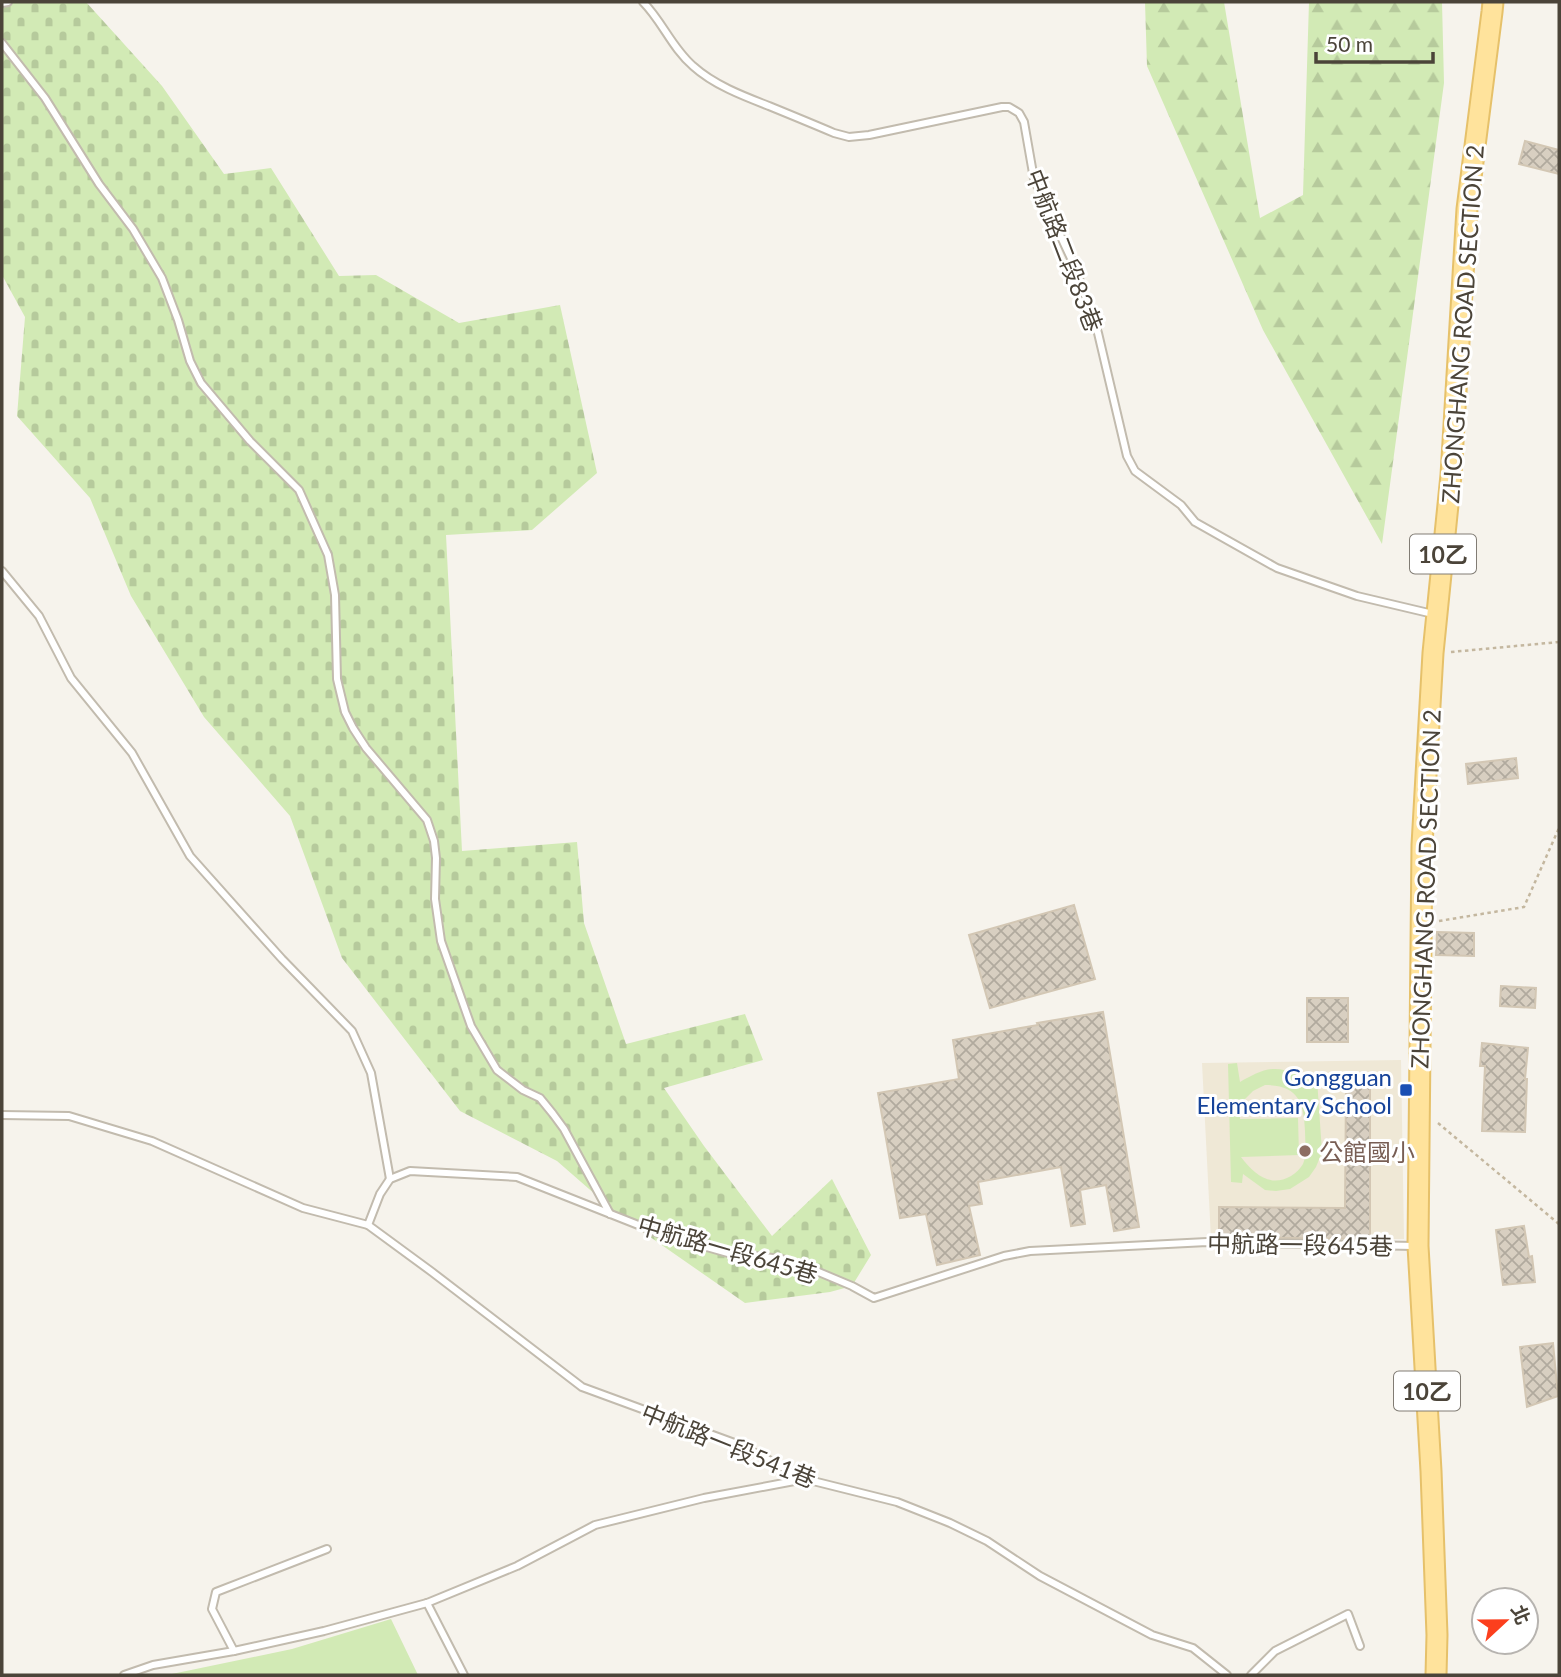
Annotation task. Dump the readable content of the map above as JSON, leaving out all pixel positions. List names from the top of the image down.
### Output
{
  "streets": {
    "main road": ["ZHONGHANG ROAD SECTION 2", "10乙"],
    "lane": ["中航路二段83巷", "中航路一段645巷", "中航路一段541巷"]
  },
  "crossings": [
    ["中航路二段83巷", "ZHONGHANG ROAD SECTION 2"],
    ["ZHONGHANG ROAD SECTION 2", "10乙"],
    ["10乙", "中航路一段645巷"]
  ],
  "places": {
    "transit": ["Gongguan Elementary School"],
    "other": ["公館國小"]
  },
  "scale_bar": "50 m",
  "north": "right"
}
